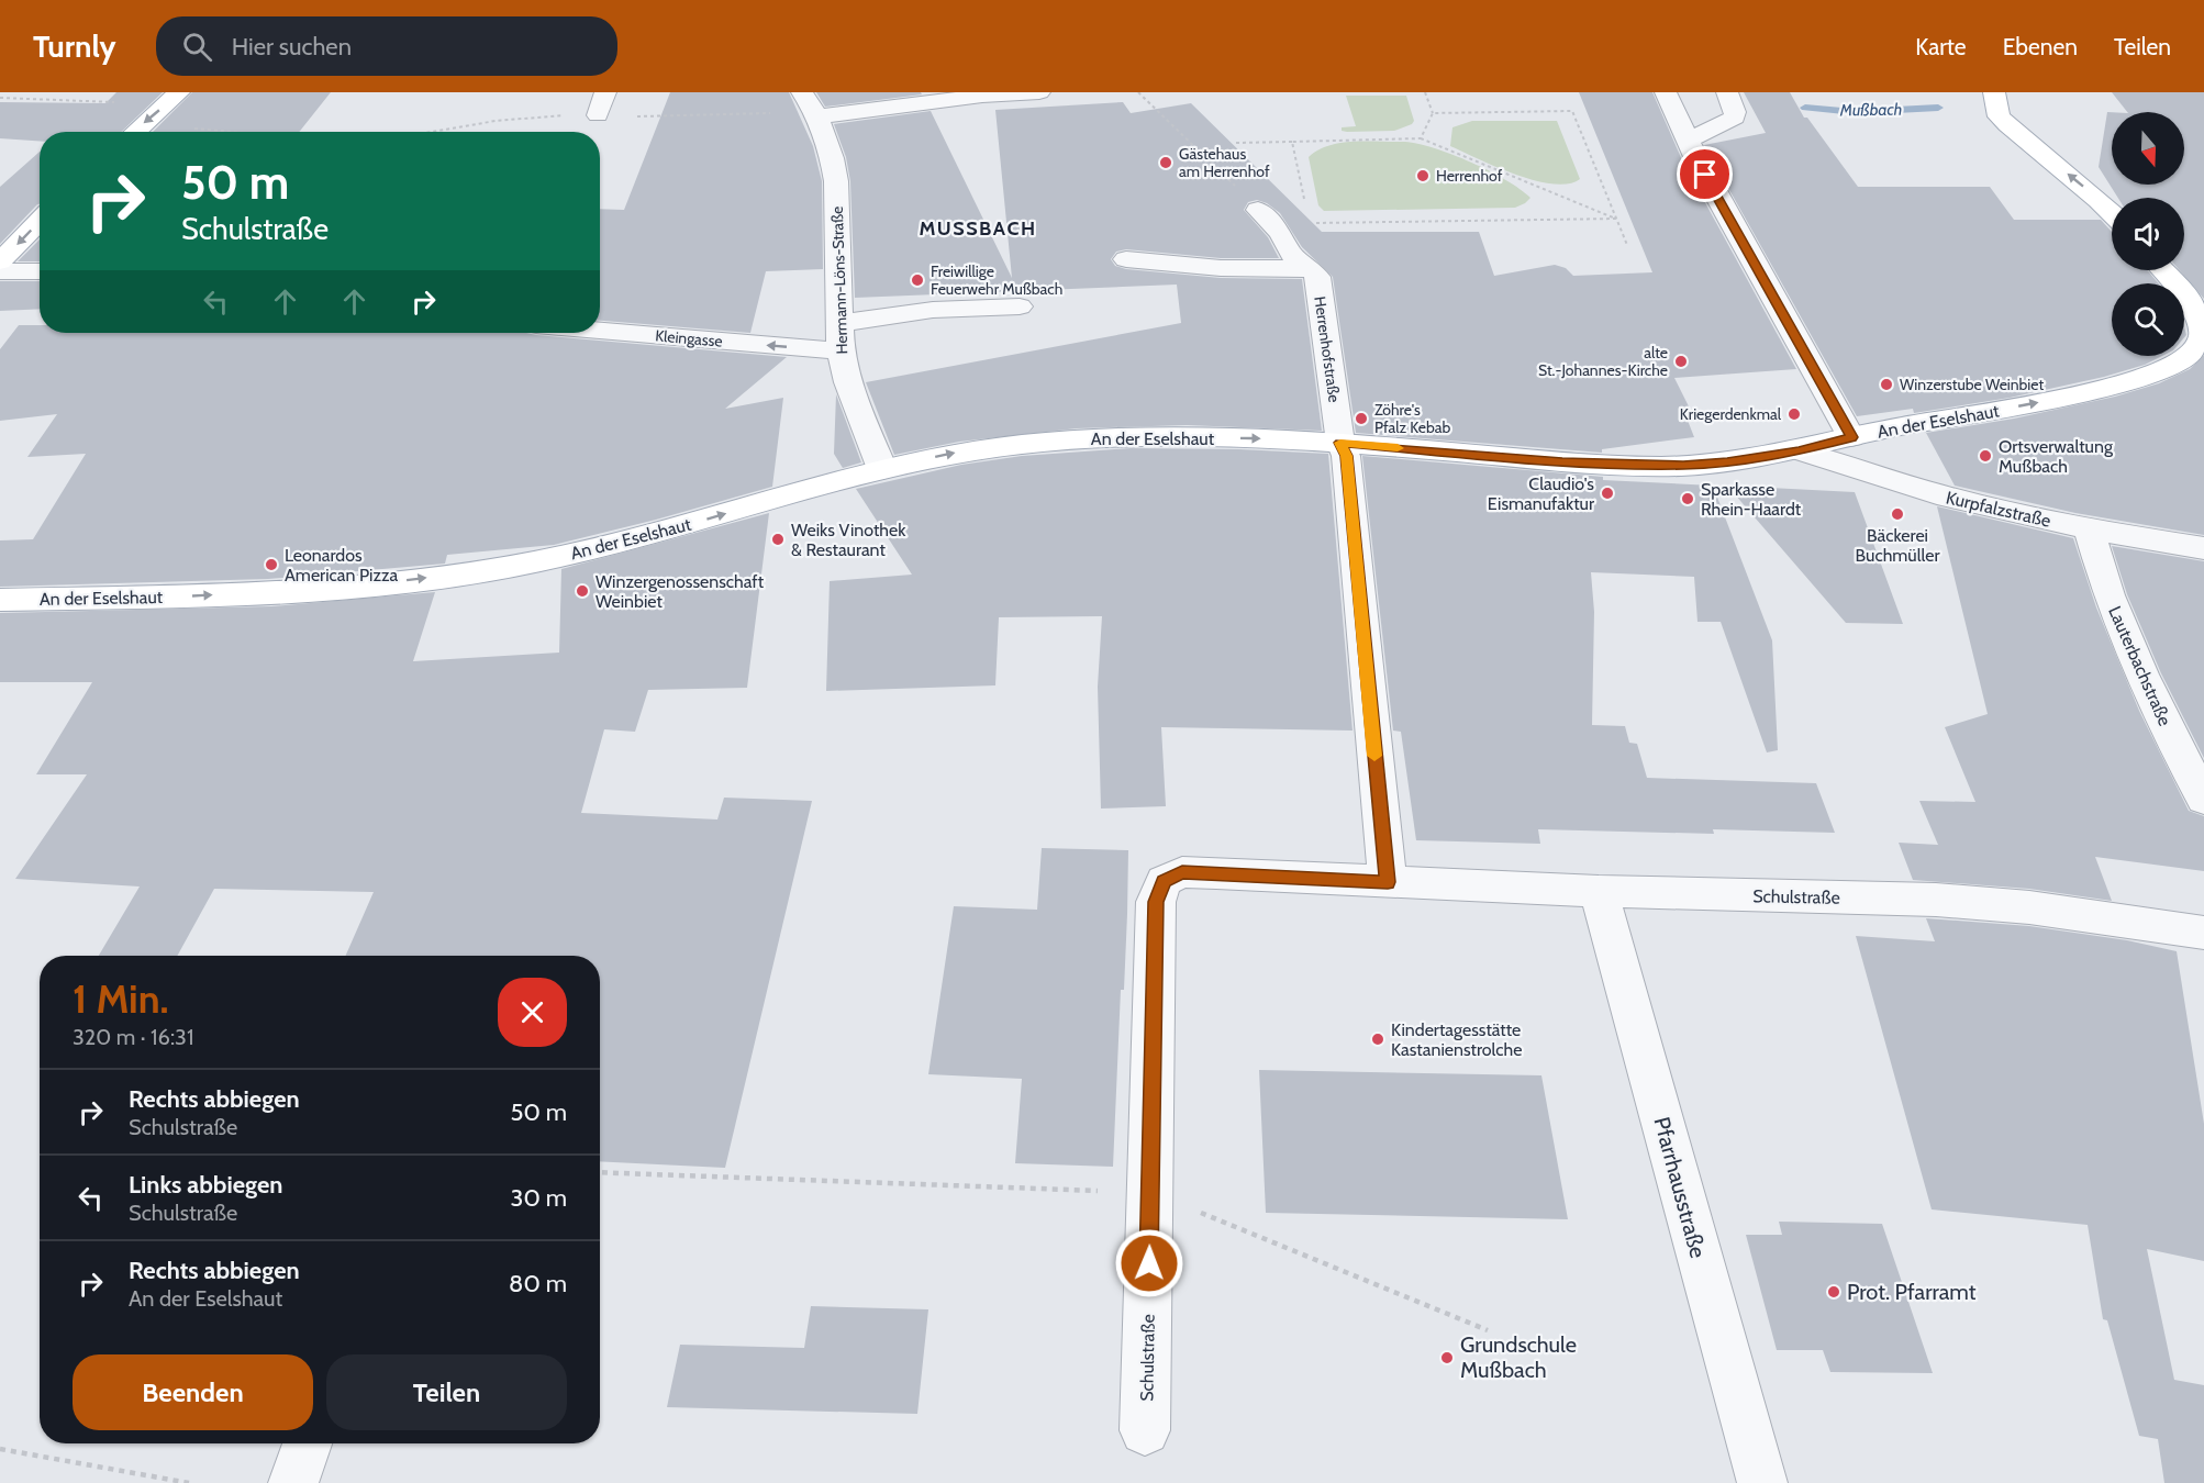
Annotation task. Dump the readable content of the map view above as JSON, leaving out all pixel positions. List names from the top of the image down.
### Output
{
  "streets": {
    "main road": ["An der Eselshaut"],
    "street": [
      "Hermann-Löns-Straße",
      "Kleingasse",
      "Herrenhofstraße",
      "Kurpfalzstraße",
      "Lauterbachstraße",
      "Schulstraße",
      "Pfarrhausstraße"
    ]
  },
  "crossings": [
    ["Hermann-Löns-Straße", "Kleingasse"],
    ["Hermann-Löns-Straße", "An der Eselshaut"],
    ["Herrenhofstraße", "An der Eselshaut"],
    ["An der Eselshaut", "Kurpfalzstraße"],
    ["Kurpfalzstraße", "Lauterbachstraße"],
    ["Schulstraße", "Pfarrhausstraße"]
  ],
  "one_way": ["Kleingasse", "An der Eselshaut"],
  "districts": ["MUSSBACH"],
  "water": ["Mußbach"],
  "places": [
    "Gästehaus am Herrenhof",
    "Herrenhof",
    "Freiwillige Feuerwehr Mußbach",
    "alte St.-Johannes-Kirche",
    "Winzerstube Weinbiet",
    "Kriegerdenkmal",
    "Zöhre's Pfalz Kebab",
    "Ortsverwaltung Mußbach",
    "Claudio's Eismanufaktur",
    "Sparkasse Rhein-Haardt",
    "Bäckerei Buchmüller",
    "Weiks Vinothek & Restaurant",
    "Leonardos American Pizza",
    "Winzergenossenschaft Weinbiet",
    "Kindertagesstätte Kastanienstrolche",
    "Prot. Pfarramt",
    "Grundschule Mußbach"
  ],
  "north": "bottom",
  "page": {
    "header": "Turnly",
    "search": "Hier suchen",
    "nav": ["Karte", "Ebenen", "Teilen"],
    "turn": ["50 m", "Schulstraße"],
    "heading": ["1 Min.", "320 m · 16:31"],
    "list": [
      {
        "name": "Rechts abbiegen",
        "note": "Schulstraße",
        "value": "50 m"
      },
      {
        "name": "Links abbiegen",
        "note": "Schulstraße",
        "value": "30 m"
      },
      {
        "name": "Rechts abbiegen",
        "note": "An der Eselshaut",
        "value": "80 m"
      }
    ],
    "buttons": ["Beenden", "Teilen"]
  }
}
